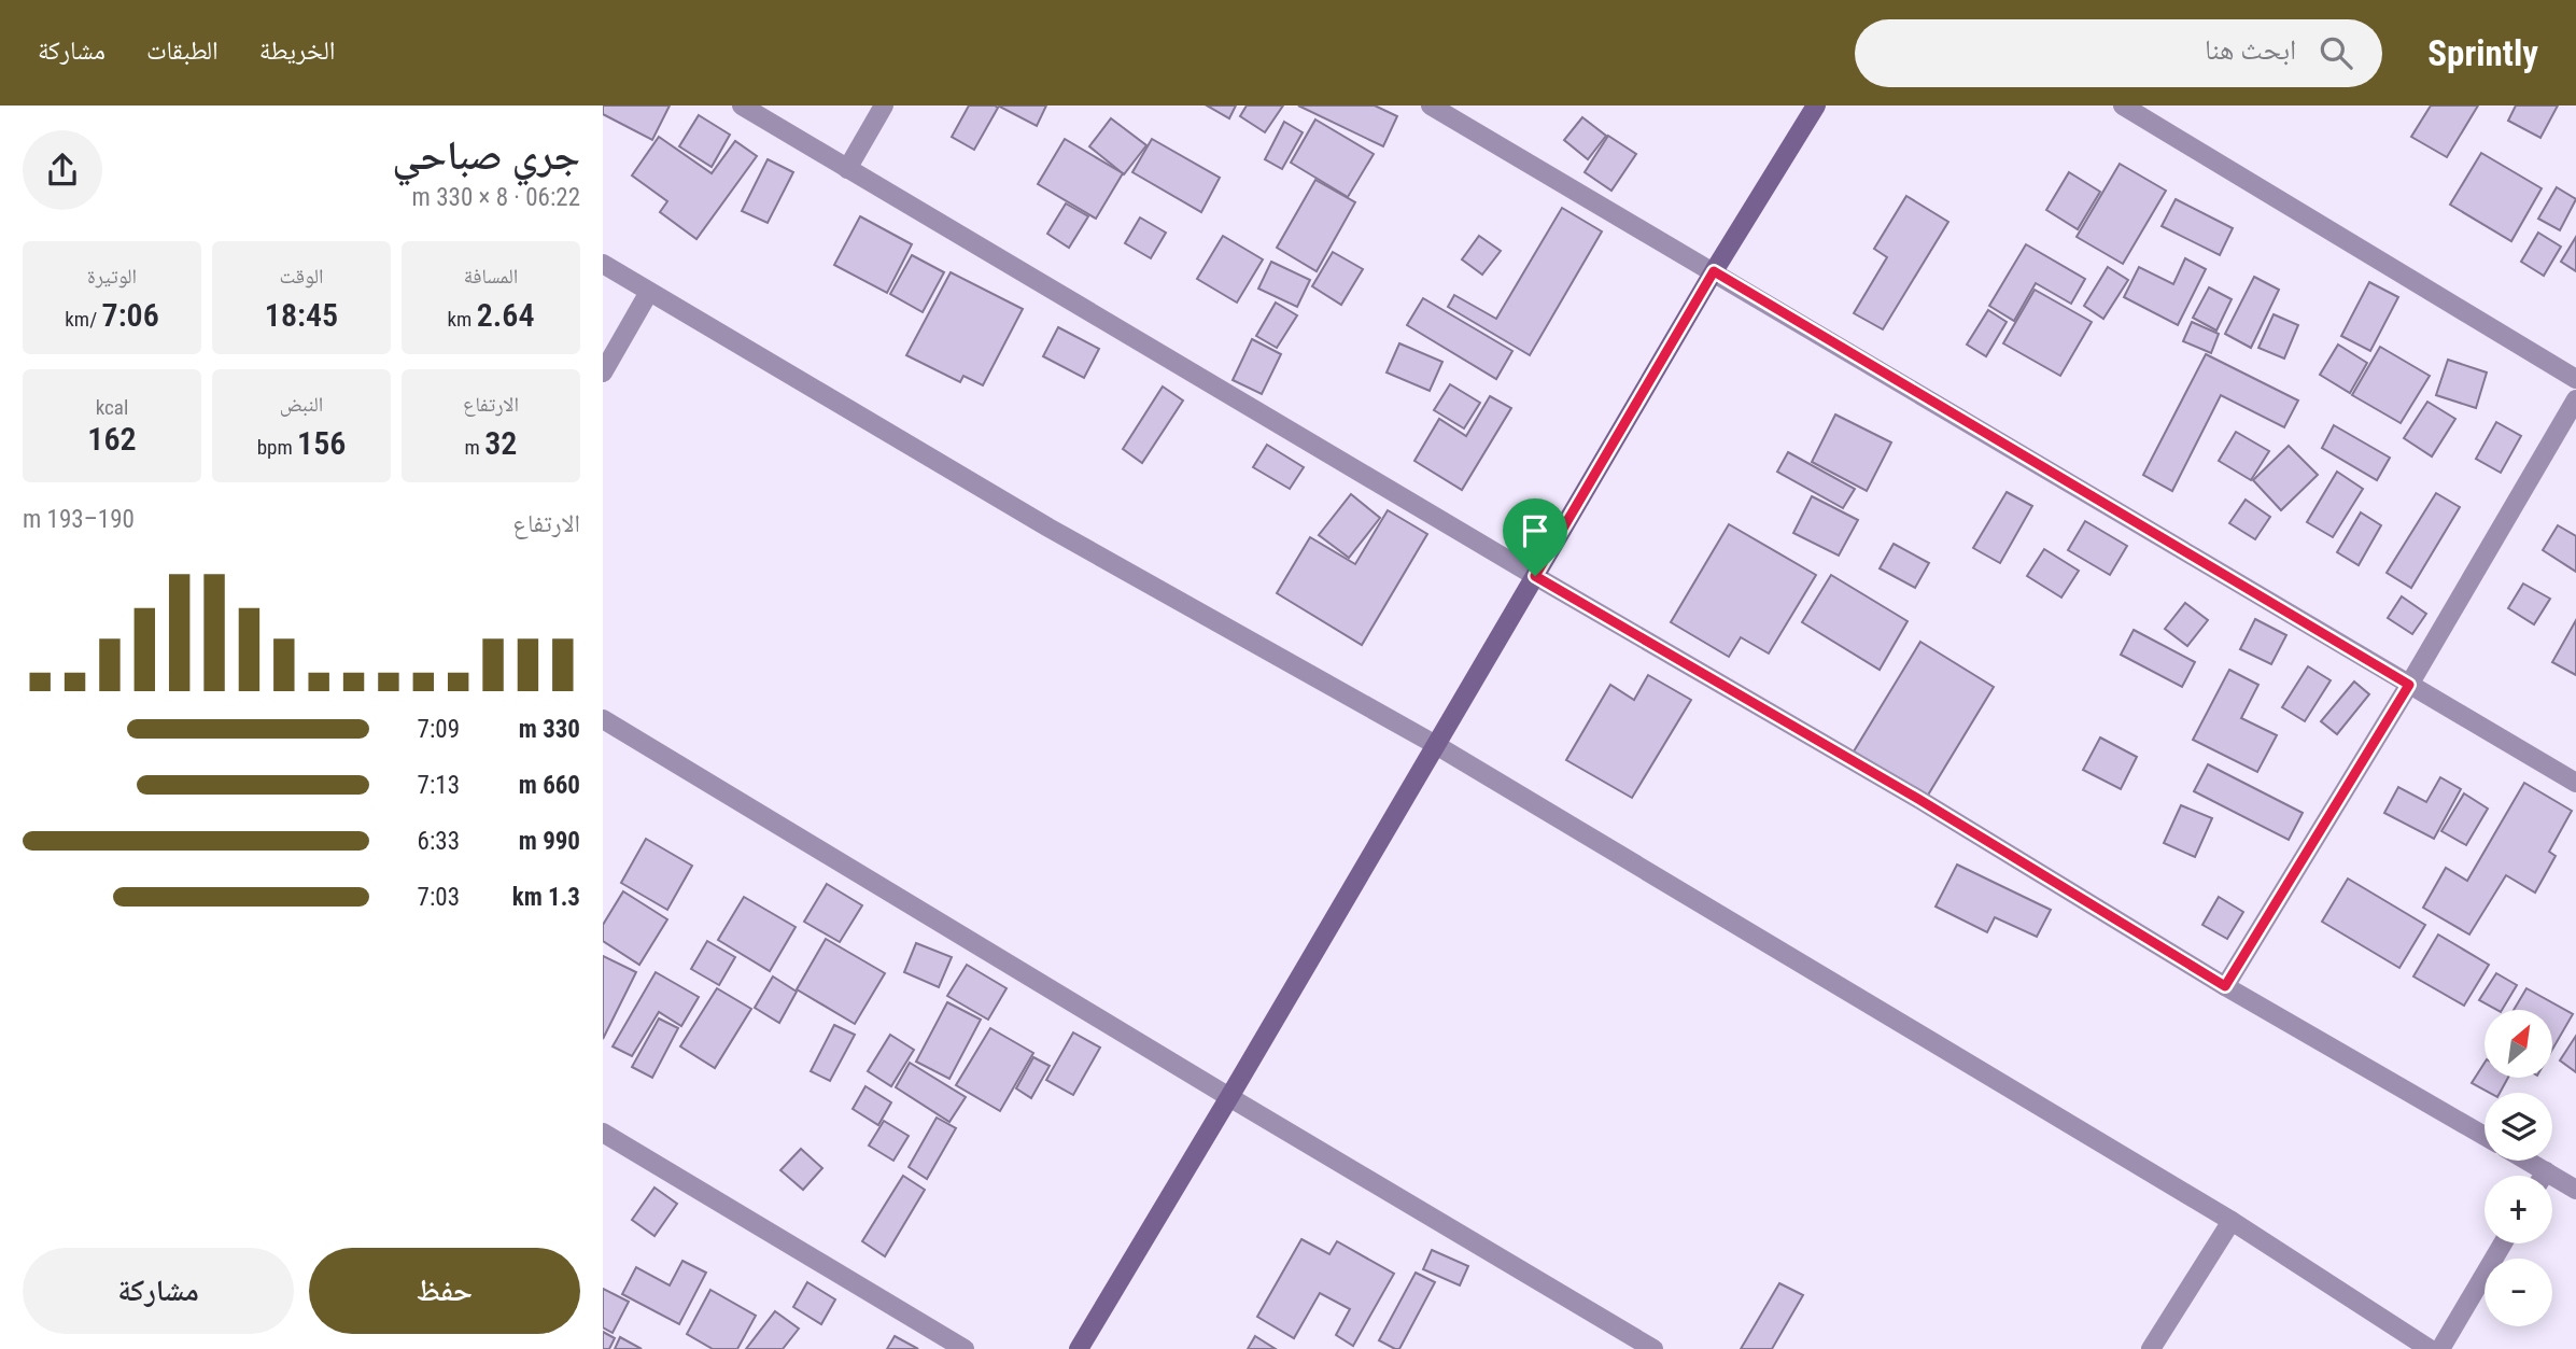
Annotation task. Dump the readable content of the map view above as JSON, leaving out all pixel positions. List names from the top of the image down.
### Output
{
  "north": "top right",
  "page": {
    "header": "Sprintly",
    "search": "ابحث هنا",
    "nav": ["الخريطة", "الطبقات", "مشاركة"],
    "heading": ["جري صباحي", "06:22 · 8 × 330 m"],
    "stats": [
      ["المسافة", "2.64 km"],
      ["الوقت", "18:45"],
      ["الوتيرة", "7:06 /km"],
      ["الارتفاع", "32 m"],
      ["النبض", "156 bpm"],
      ["kcal", "162"]
    ],
    "chart": ["الارتفاع", "190–193 m"],
    "list": [
      {
        "name": "330 m",
        "note": "7:09"
      },
      {
        "name": "660 m",
        "note": "7:13"
      },
      {
        "name": "990 m",
        "note": "6:33"
      },
      {
        "name": "1.3 km",
        "note": "7:03"
      }
    ],
    "map_buttons": ["+", "−"],
    "buttons": ["حفظ", "مشاركة"]
  }
}
